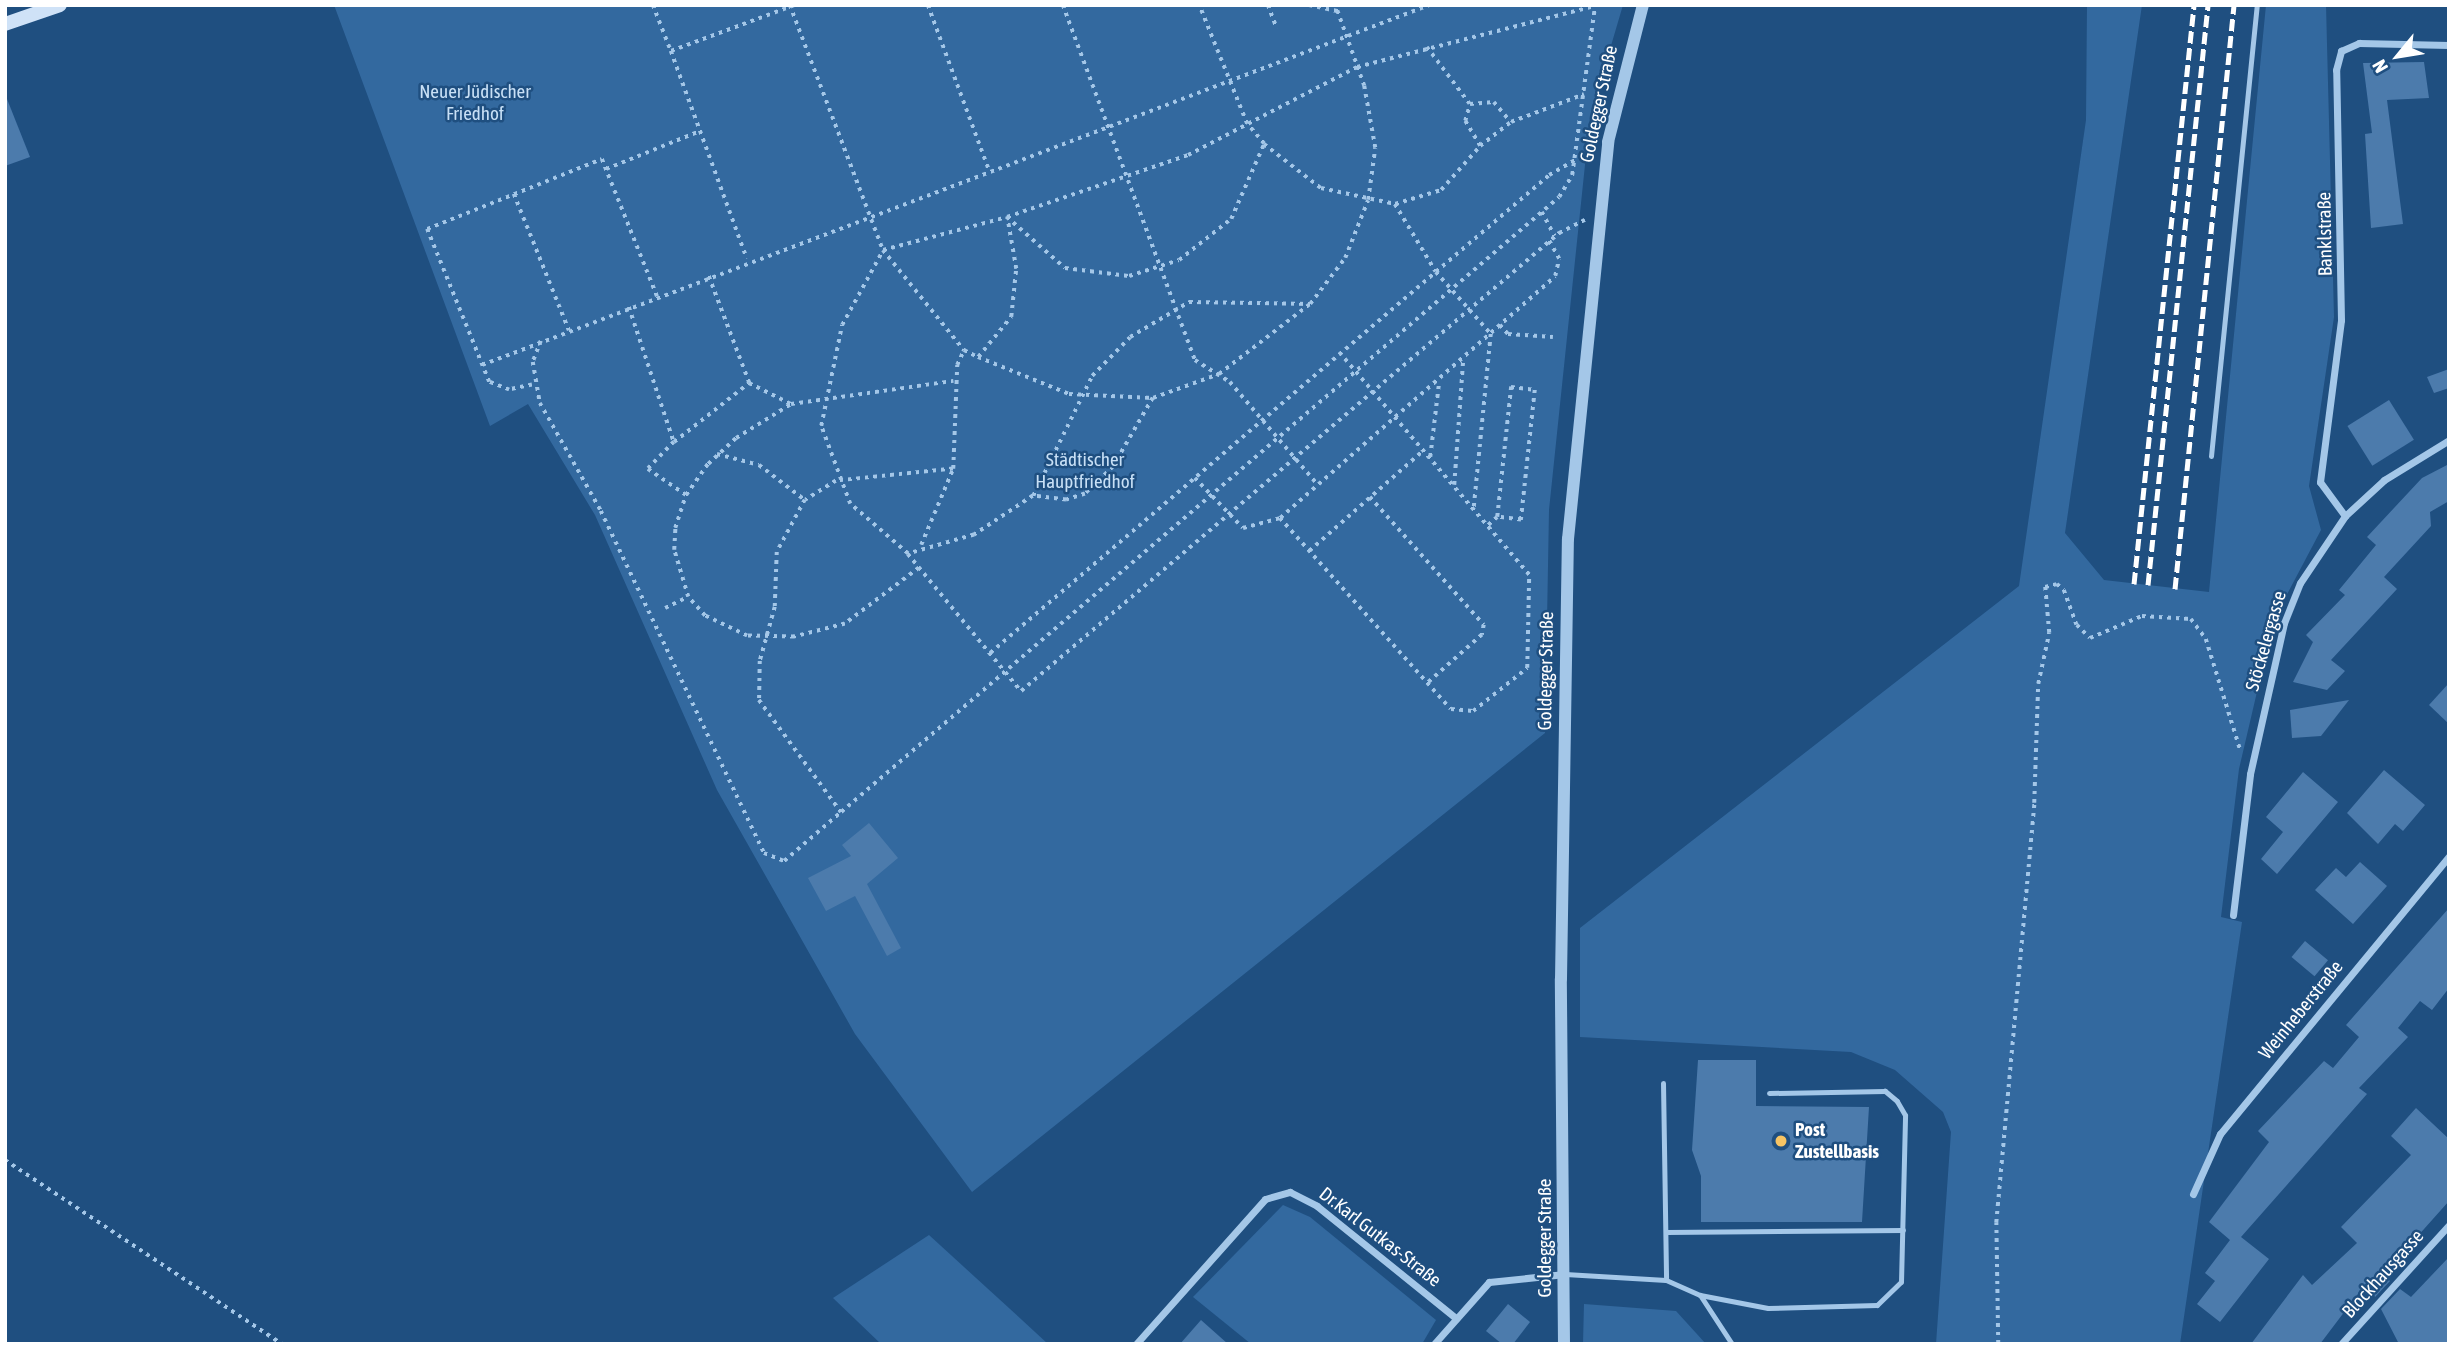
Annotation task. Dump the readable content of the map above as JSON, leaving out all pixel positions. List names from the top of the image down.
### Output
{
  "streets": {
    "street": [
      "Goldegger Straße",
      "Banklstraße",
      "Stöckelergasse",
      "Weinheberstraße",
      "Dr.Karl Gutkas-Straße",
      "Blockhausgasse"
    ]
  },
  "crossings": [
    ["Banklstraße", "Stöckelergasse"]
  ],
  "parks": ["Neuer Jüdischer Friedhof", "Städtischer Hauptfriedhof"],
  "places": ["Post Zustellbasis"],
  "north": "bottom left"
}
